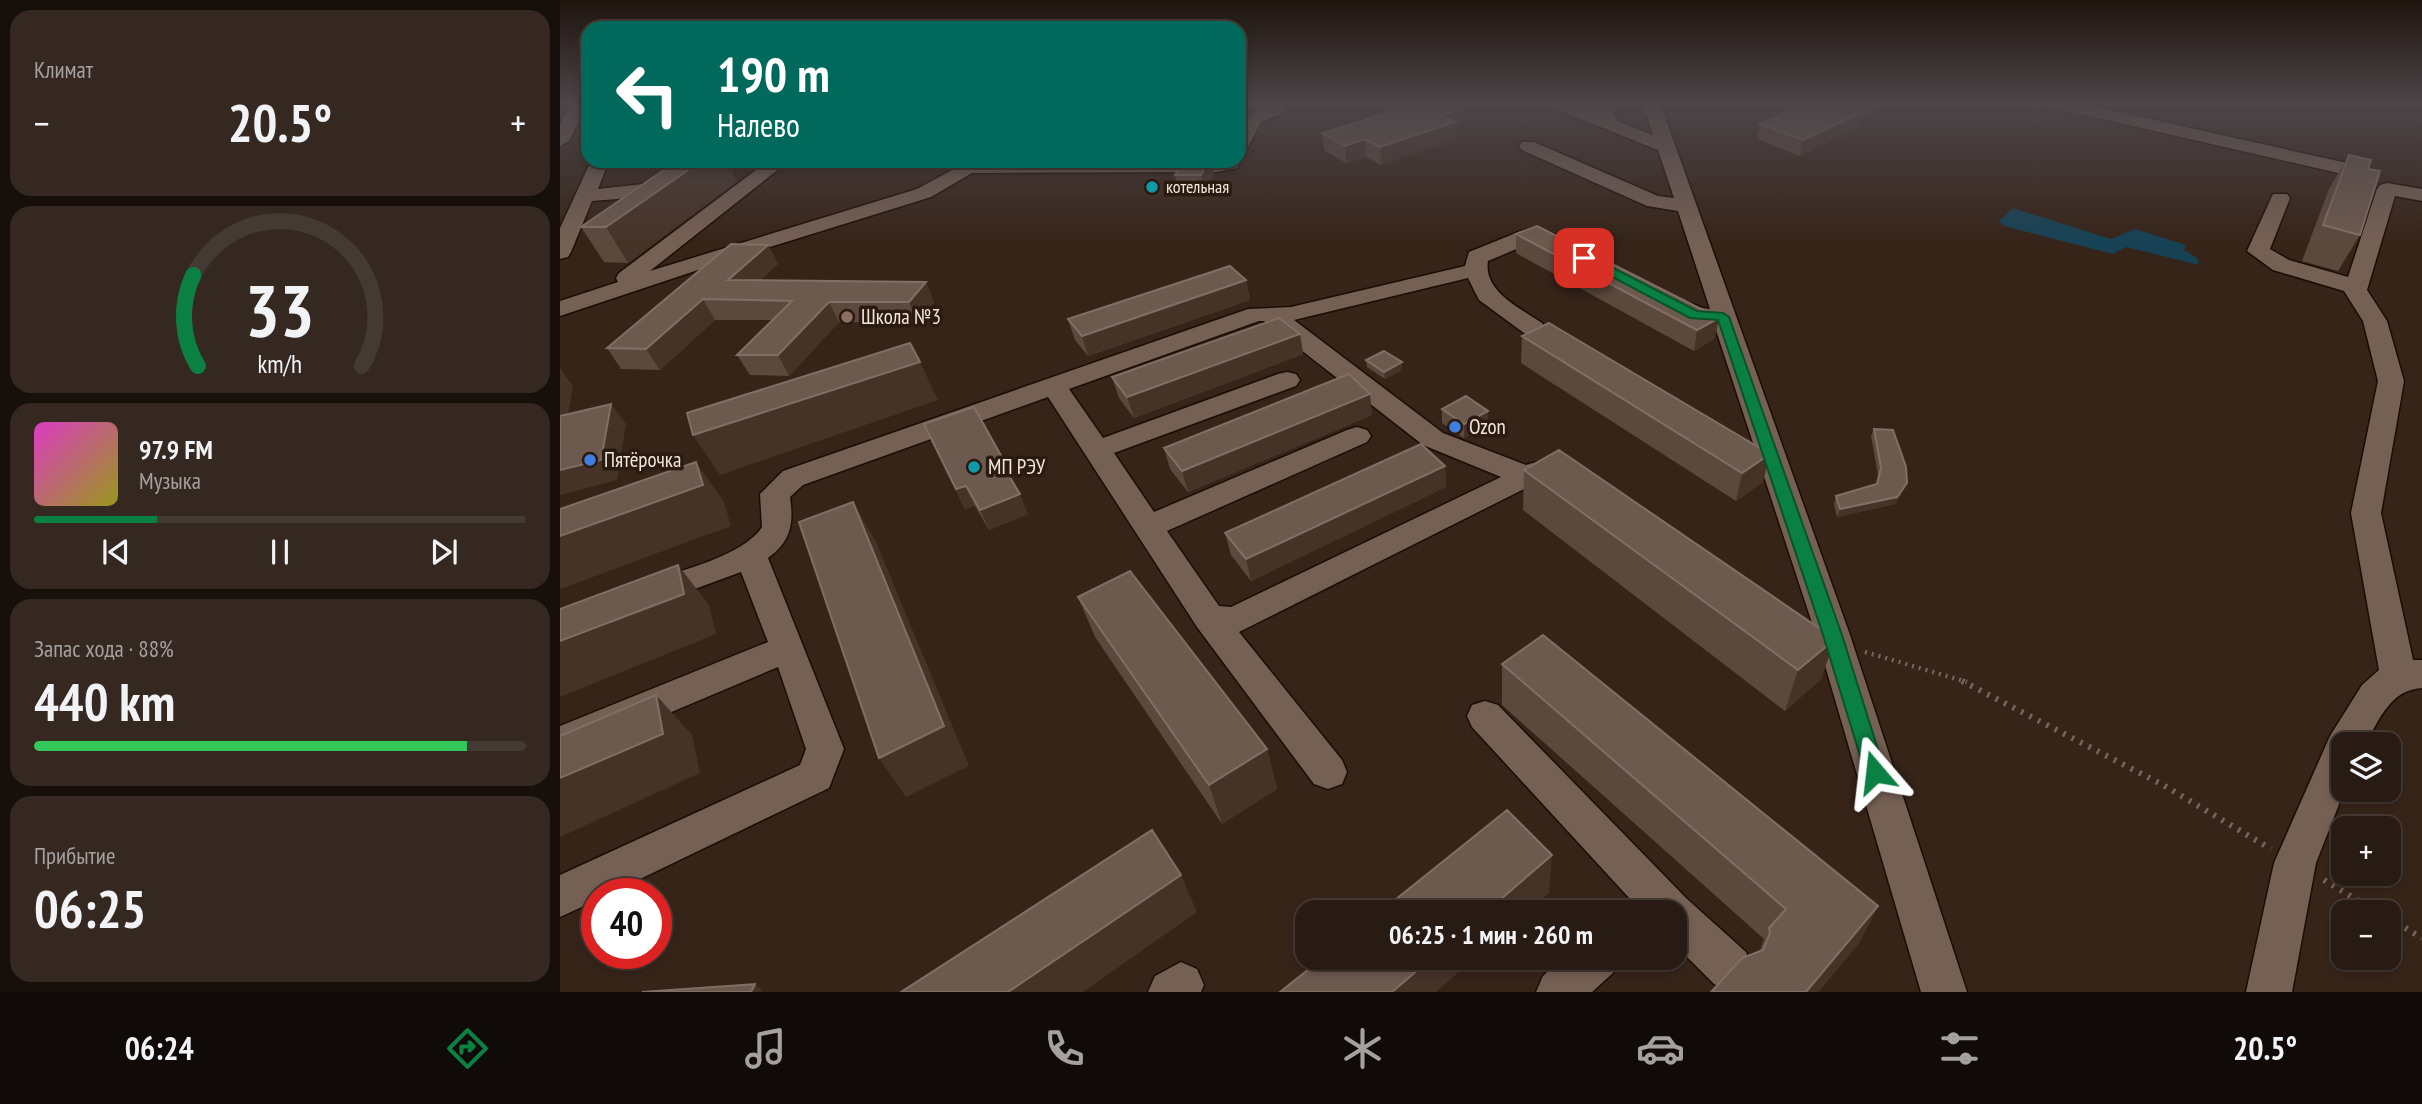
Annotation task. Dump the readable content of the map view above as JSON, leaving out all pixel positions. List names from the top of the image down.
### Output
{
  "places": [
    "котельная",
    "Школа №3",
    "Ozon",
    "Пятёрочка",
    "МП РЭУ"
  ],
  "page": {
    "tile": [
      "Климат",
      ["Запас хода · 88%", "440 km"],
      ["Прибытие", "06:25"]
    ],
    "turn": ["190 m", "Налево"],
    "heat": ["−", "20.5°", "+"],
    "song": ["97.9 FM", "Музыка"],
    "map_buttons": ["+", "−"],
    "limit": "40",
    "trip": "06:25 · 1 мин · 260 m",
    "tabs": ["06:24", "20.5°"],
    "gauge": ["33", "km/h"]
  }
}
